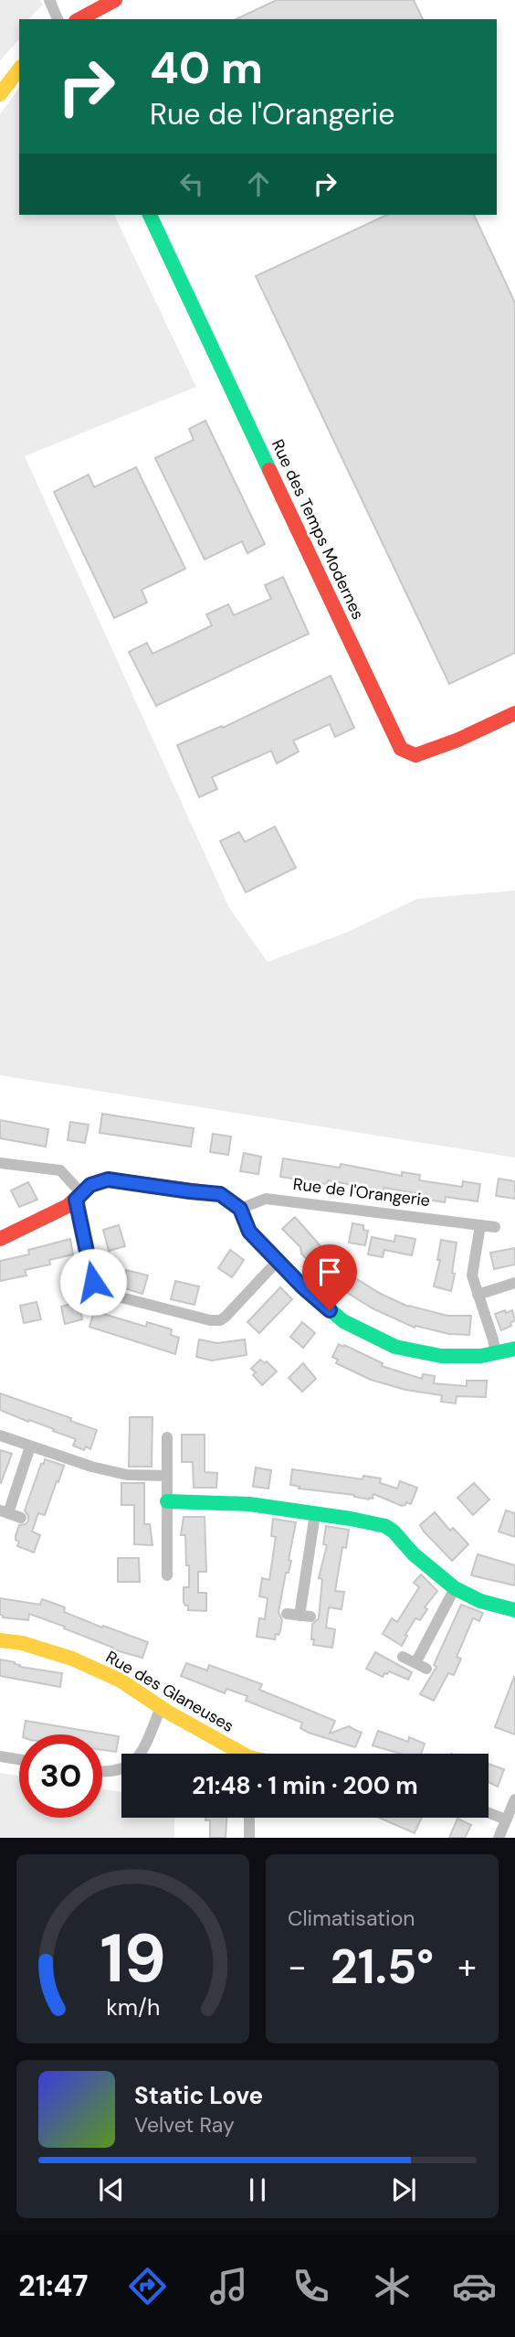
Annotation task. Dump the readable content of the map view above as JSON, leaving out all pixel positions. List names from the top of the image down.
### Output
{
  "streets": {
    "street": ["Rue des Temps Modernes", "Rue de l'Orangerie", "Rue des Glaneuses"]
  },
  "page": {
    "turn": ["40 m", "Rue de l'Orangerie"],
    "limit": "30",
    "trip": "21:48 · 1 min · 200 m",
    "tile": "Climatisation",
    "heat": ["−", "21.5°", "+"],
    "song": ["Static Love", "Velvet Ray"],
    "tabs": "21:47",
    "gauge": ["19", "km/h"]
  }
}
